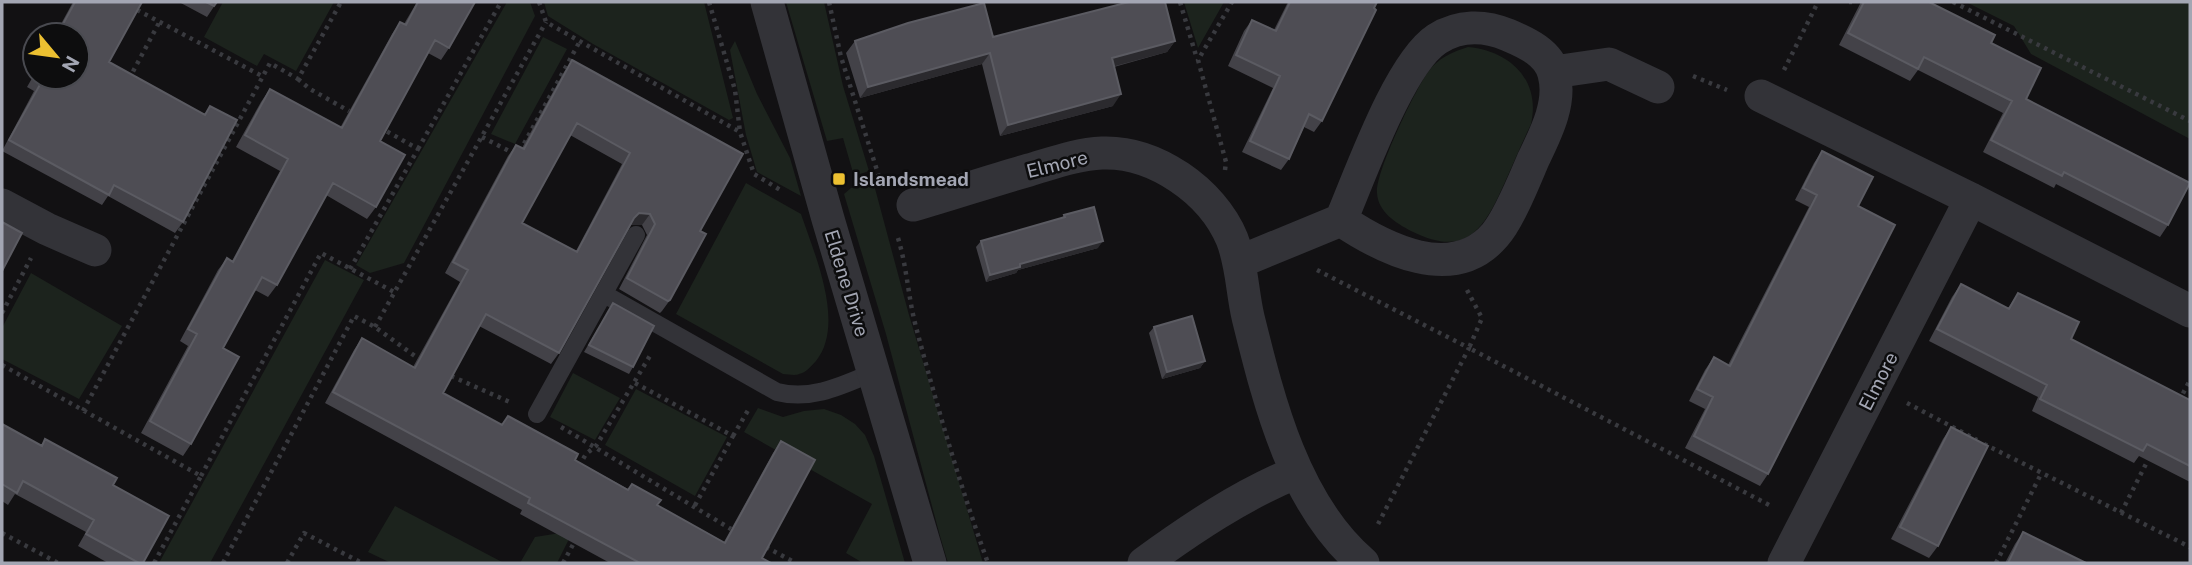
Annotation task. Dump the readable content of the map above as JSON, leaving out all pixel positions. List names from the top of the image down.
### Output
{
  "streets": {
    "street": ["Elmore", "Eldene Drive"]
  },
  "places": {
    "transit": ["Islandsmead"]
  },
  "north": "bottom right"
}
